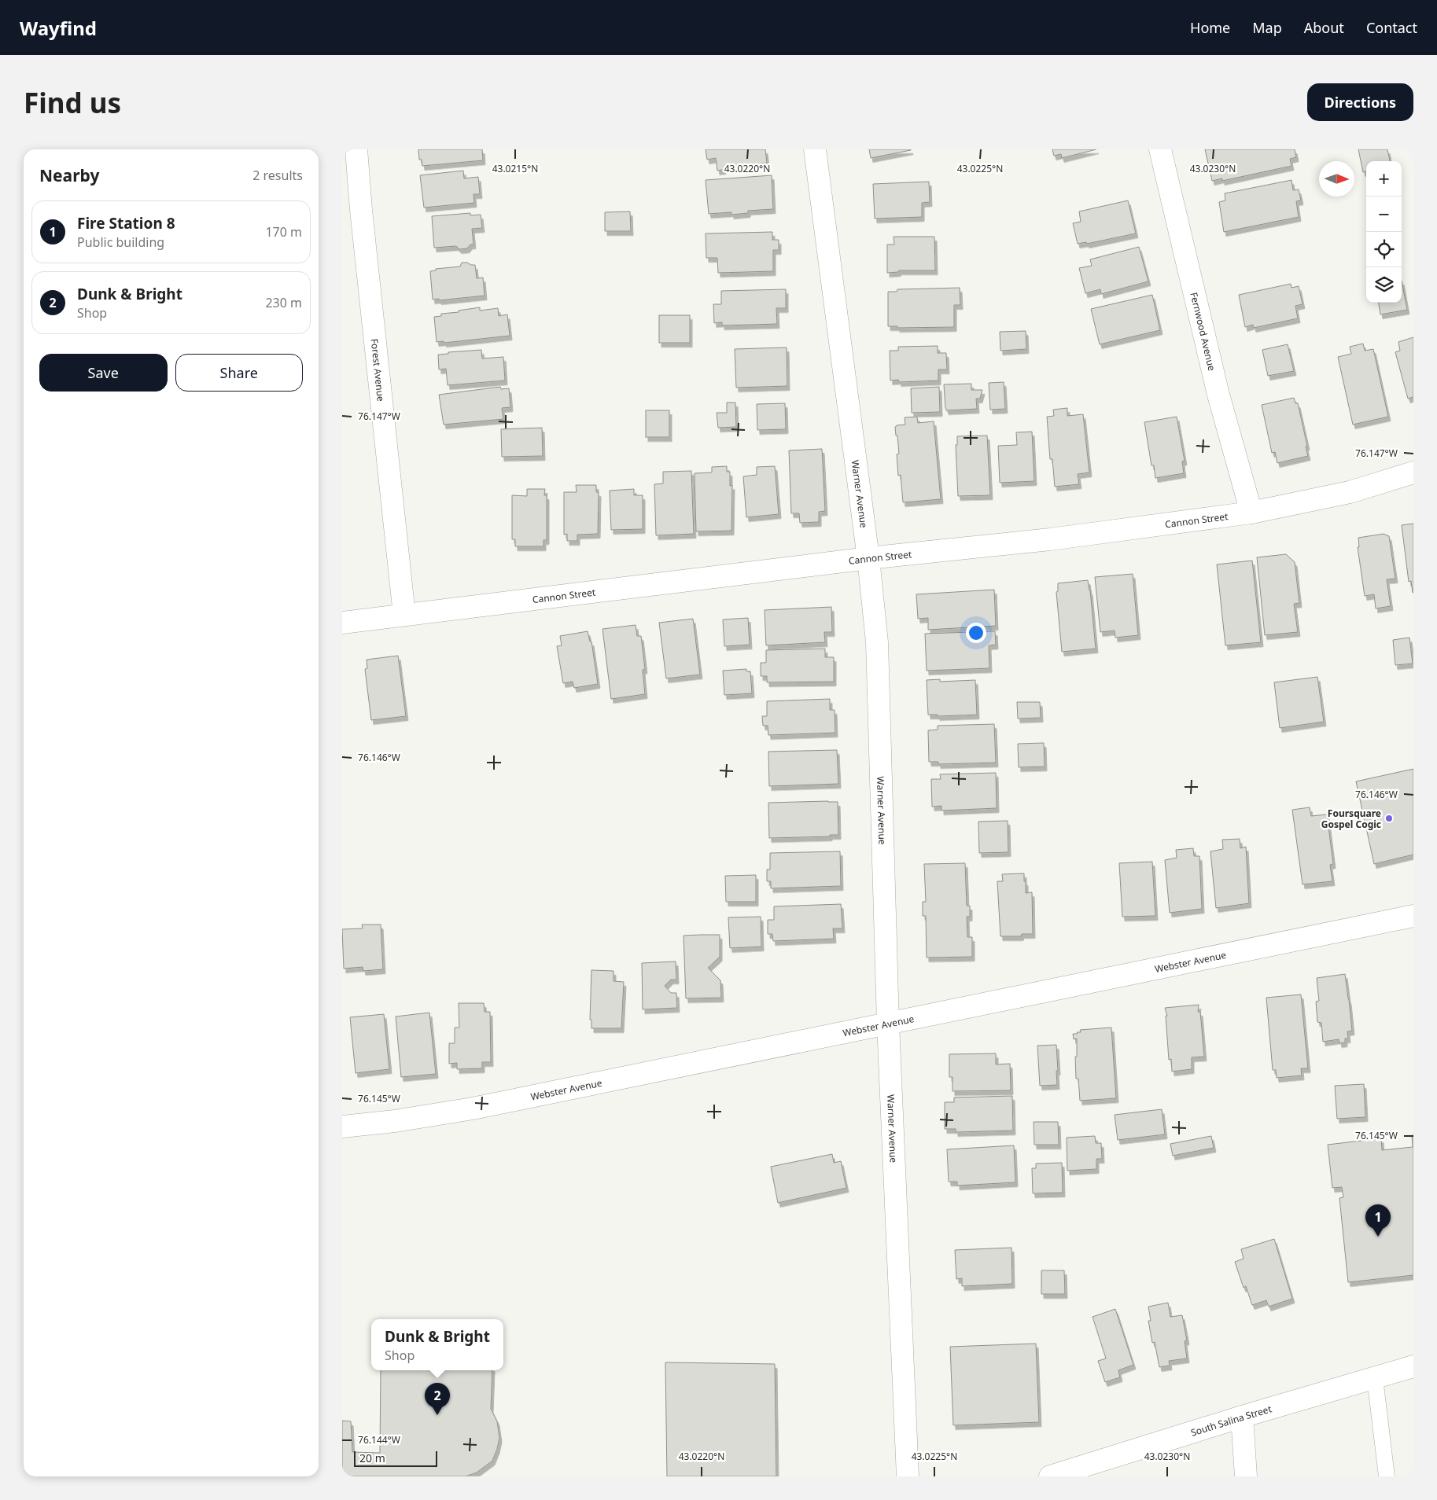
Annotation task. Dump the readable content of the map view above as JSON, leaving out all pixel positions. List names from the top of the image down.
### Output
{
  "streets": {
    "street": [
      "Fernwood Avenue",
      "Forest Avenue",
      "Warner Avenue",
      "Cannon Street",
      "Webster Avenue",
      "South Salina Street"
    ]
  },
  "crossings": [
    ["Fernwood Avenue", "Cannon Street"],
    ["Forest Avenue", "Cannon Street"],
    ["Warner Avenue", "Cannon Street"],
    ["Warner Avenue", "Webster Avenue"]
  ],
  "places": ["Foursquare Gospel Cogic"],
  "scale_bar": "20 m",
  "north": "right",
  "page": {
    "header": "Wayfind",
    "nav": [
      "Home",
      "Map",
      "About",
      "Contact"
    ],
    "buttons": [
      "Directions",
      ["Save", "Share"]
    ],
    "title": "Find us",
    "heading": ["Nearby", "2 results"],
    "map_buttons": ["+", "−"],
    "list": [
      {
        "mark": "1",
        "name": "Fire Station 8",
        "note": "Public building",
        "value": "170 m"
      },
      {
        "mark": "2",
        "name": "Dunk & Bright",
        "note": "Shop",
        "value": "230 m"
      }
    ],
    "pins": ["1", "2"],
    "popup": ["Dunk & Bright", "Shop"],
    "scale": "20 m"
  },
  "coordinates": [
    "43.0215°N",
    "43.0220°N",
    "43.0225°N",
    "43.0230°N",
    "76.147°W",
    "76.146°W",
    "76.145°W",
    "76.144°W"
  ]
}
